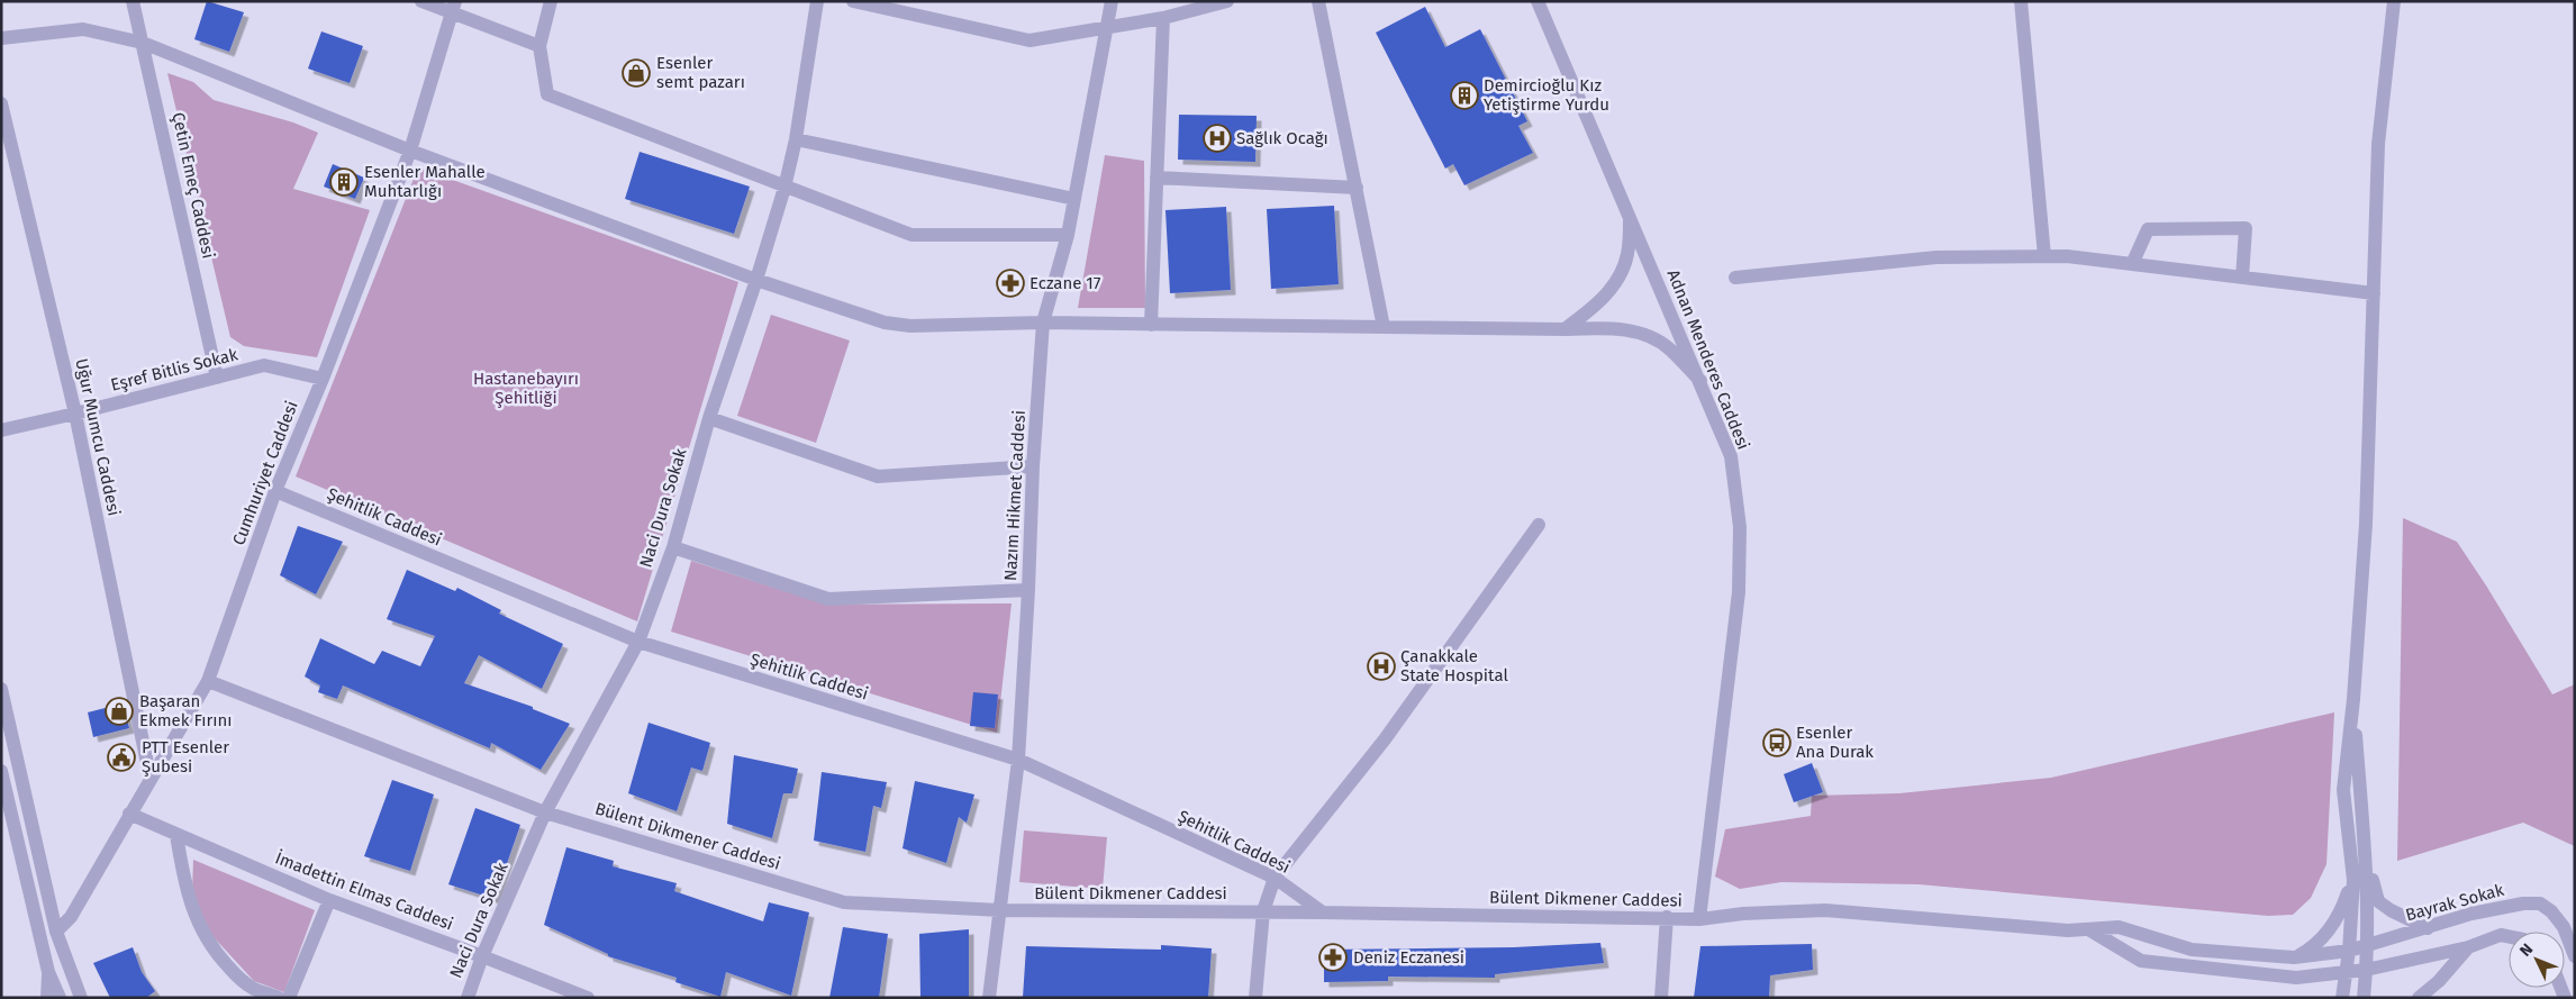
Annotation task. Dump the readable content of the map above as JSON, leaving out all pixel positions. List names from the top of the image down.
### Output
{
  "streets": {
    "street": [
      "Çetin Emeç Caddesi",
      "Adnan Menderes Caddesi",
      "Eşref Bitlis Sokak",
      "Uğur Mumcu Caddesi",
      "Cumhuriyet Caddesi",
      "Nazım Hikmet Caddesi",
      "Naci Dura Sokak",
      "Şehitlik Caddesi",
      "Bülent Dikmener Caddesi",
      "İmadettin Elmas Caddesi",
      "Bayrak Sokak"
    ]
  },
  "crossings": [
    ["Çetin Emeç Caddesi", "Eşref Bitlis Sokak"],
    ["Adnan Menderes Caddesi", "Bülent Dikmener Caddesi"],
    ["Eşref Bitlis Sokak", "Uğur Mumcu Caddesi"],
    ["Eşref Bitlis Sokak", "Cumhuriyet Caddesi"],
    ["Uğur Mumcu Caddesi", "Cumhuriyet Caddesi"],
    ["Cumhuriyet Caddesi", "Şehitlik Caddesi"],
    ["Cumhuriyet Caddesi", "Bülent Dikmener Caddesi"],
    ["Cumhuriyet Caddesi", "İmadettin Elmas Caddesi"],
    ["Nazım Hikmet Caddesi", "Şehitlik Caddesi"],
    ["Nazım Hikmet Caddesi", "Bülent Dikmener Caddesi"],
    ["Naci Dura Sokak", "Şehitlik Caddesi"],
    ["Naci Dura Sokak", "Bülent Dikmener Caddesi"],
    ["Naci Dura Sokak", "İmadettin Elmas Caddesi"],
    ["Şehitlik Caddesi", "Bülent Dikmener Caddesi"],
    ["Bülent Dikmener Caddesi", "Bayrak Sokak"]
  ],
  "parks": ["Hastanebayırı Şehitliği"],
  "places": {
    "shop": ["Esenler semt pazarı", "Başaran Ekmek Fırını"],
    "building": ["Demircioğlu Kız Yetiştirme Yurdu", "Esenler Mahalle Muhtarlığı"],
    "hospital": ["Sağlık Ocağı", "Çanakkale State Hospital"],
    "pharmacy": ["Eczane 17", "Deniz Eczanesi"],
    "bus stop": ["Esenler Ana Durak"],
    "public building": ["PTT Esenler Şubesi"]
  },
  "north": "top left"
}
